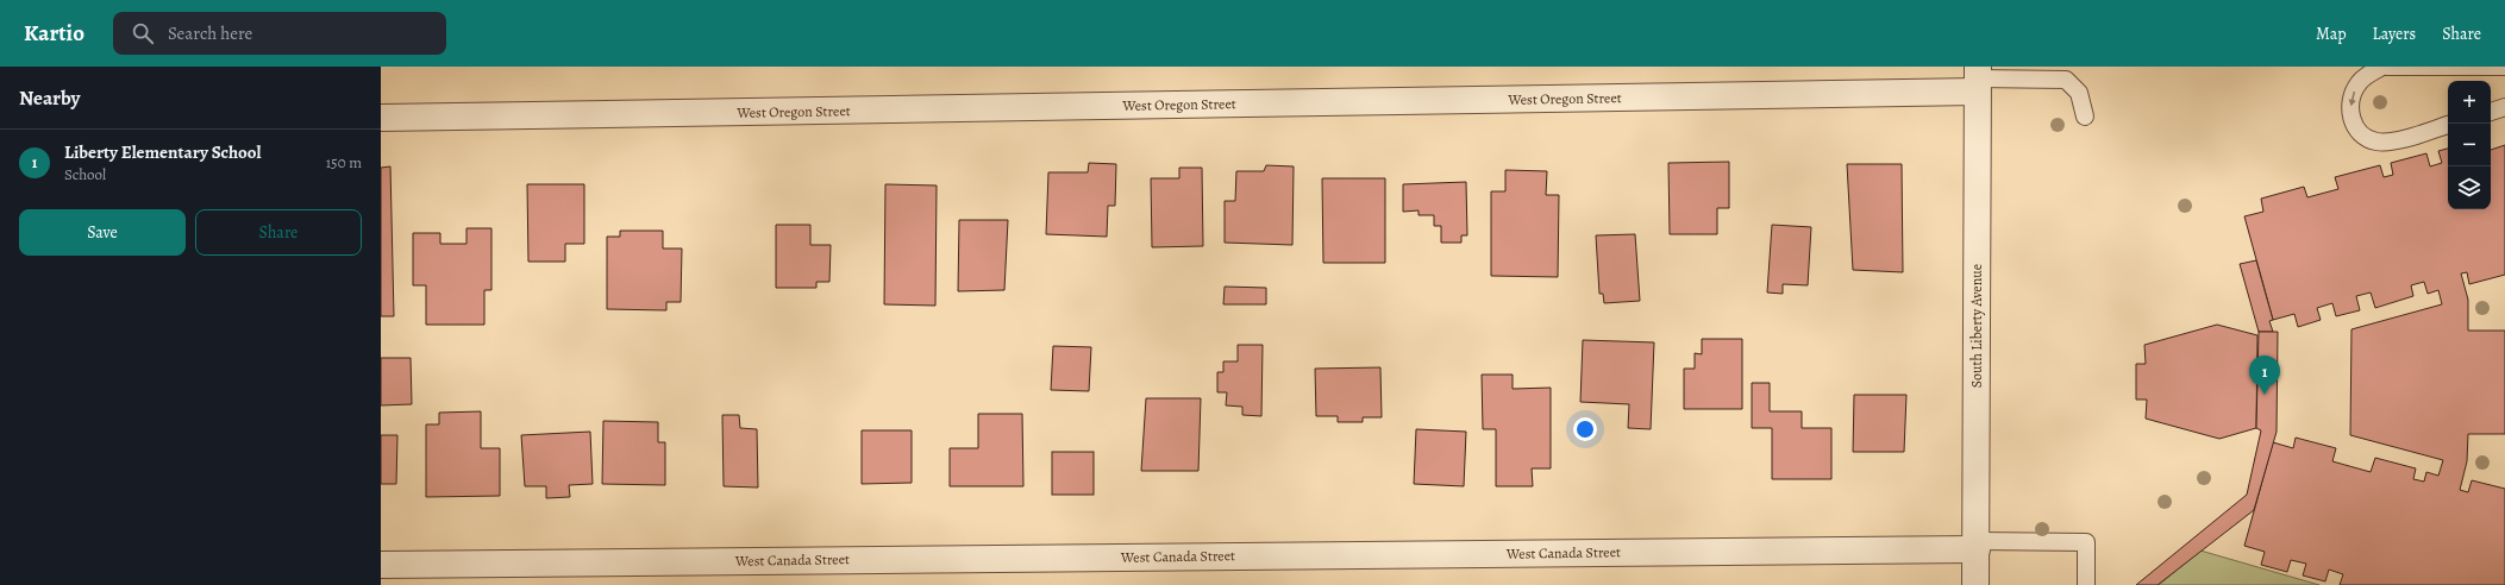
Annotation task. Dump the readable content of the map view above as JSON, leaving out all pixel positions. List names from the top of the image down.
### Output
{
  "streets": {
    "street": ["West Oregon Street", "South Liberty Avenue", "West Canada Street"]
  },
  "crossings": [
    ["West Oregon Street", "South Liberty Avenue"],
    ["South Liberty Avenue", "West Canada Street"]
  ],
  "page": {
    "header": "Kartio",
    "search": "Search here",
    "nav": ["Map", "Layers", "Share"],
    "heading": "Nearby",
    "map_buttons": ["+", "−"],
    "list": [
      {
        "mark": "1",
        "name": "Liberty Elementary School",
        "note": "School",
        "value": "150 m"
      }
    ],
    "buttons": ["Save", "Share"],
    "pins": "1"
  }
}
